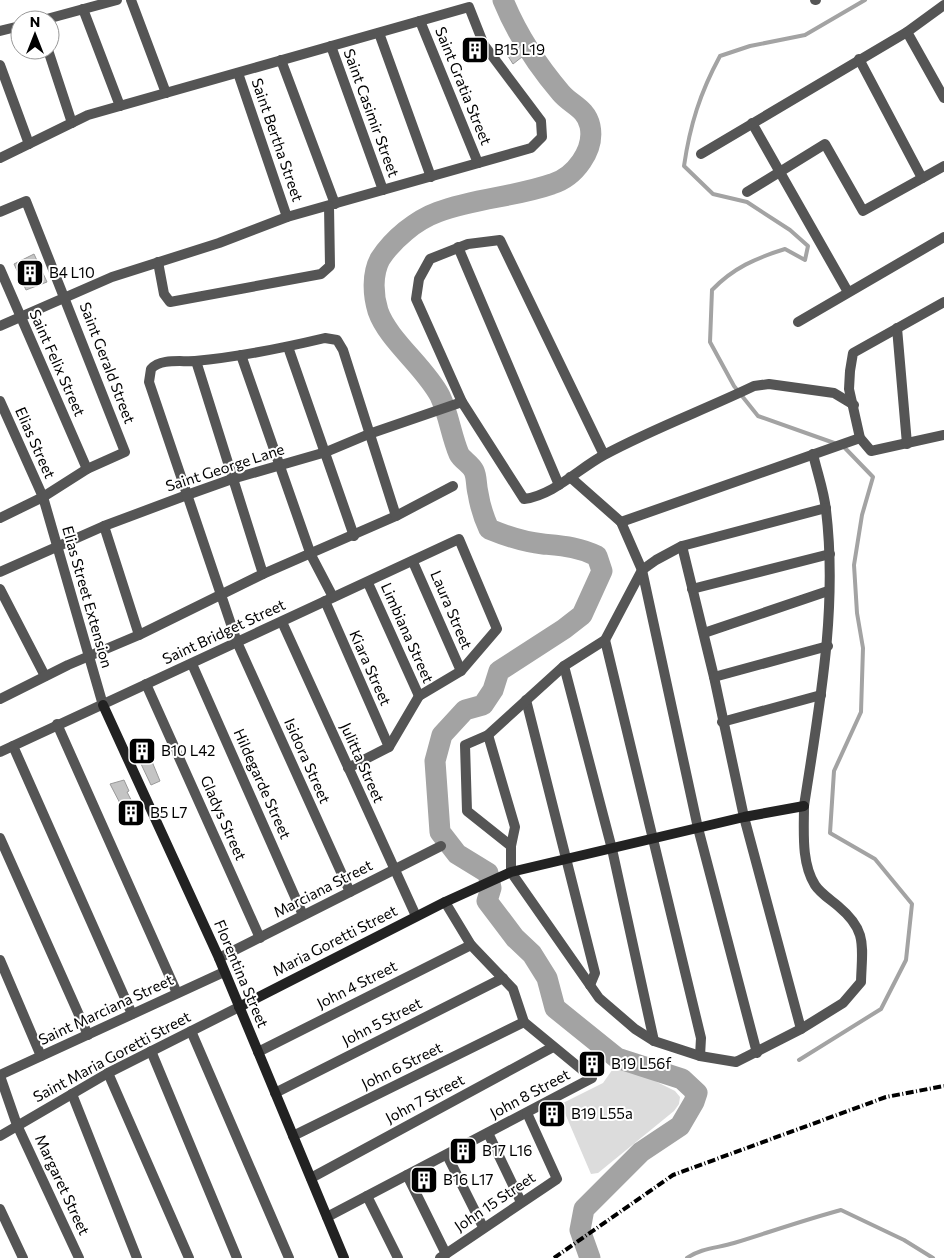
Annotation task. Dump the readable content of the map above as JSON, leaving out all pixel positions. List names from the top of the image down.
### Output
{
  "streets": {
    "street": [
      "Saint Gratia Street",
      "Saint Casimir Street",
      "Saint Bertha Street",
      "Saint Felix Street",
      "Saint Gerald Street",
      "Elias Street",
      "Saint George Lane",
      "Elias Street Extension",
      "Laura Street",
      "Saint Bridget Street",
      "Limbiana Street",
      "Kiara Street",
      "Isidora Street",
      "Julitta Street",
      "Hildegarde Street",
      "Gladys Street",
      "Marciana Street",
      "Maria Goretti Street",
      "Florentina Street",
      "John 4 Street",
      "Saint Marciana Street",
      "John 5 Street",
      "Saint Maria Goretti Street",
      "John 6 Street",
      "John 8 Street",
      "John 7 Street",
      "Margaret Street",
      "John 15 Street"
    ]
  },
  "crossings": [
    ["Saint Felix Street", "Saint Gerald Street"],
    ["Elias Street", "Elias Street Extension"],
    ["Saint George Lane", "Elias Street Extension"],
    ["Saint George Lane", "Kiara Street"],
    ["Saint George Lane", "Isidora Street"],
    ["Elias Street Extension", "Saint Bridget Street"],
    ["Elias Street Extension", "Florentina Street"],
    ["Laura Street", "Saint Bridget Street"],
    ["Saint Bridget Street", "Limbiana Street"],
    ["Saint Bridget Street", "Kiara Street"],
    ["Saint Bridget Street", "Isidora Street"],
    ["Saint Bridget Street", "Julitta Street"],
    ["Saint Bridget Street", "Hildegarde Street"],
    ["Saint Bridget Street", "Gladys Street"],
    ["Saint Bridget Street", "Florentina Street"],
    ["Isidora Street", "Marciana Street"],
    ["Julitta Street", "Marciana Street"],
    ["Julitta Street", "Maria Goretti Street"],
    ["Hildegarde Street", "Marciana Street"],
    ["Gladys Street", "Marciana Street"],
    ["Marciana Street", "Florentina Street"],
    ["Maria Goretti Street", "Florentina Street"],
    ["Maria Goretti Street", "Saint Maria Goretti Street"],
    ["Florentina Street", "John 4 Street"],
    ["Florentina Street", "Saint Marciana Street"],
    ["Florentina Street", "John 5 Street"],
    ["Florentina Street", "Saint Maria Goretti Street"],
    ["Florentina Street", "John 6 Street"],
    ["Florentina Street", "John 8 Street"],
    ["Florentina Street", "John 7 Street"],
    ["Saint Marciana Street", "Margaret Street"],
    ["Saint Maria Goretti Street", "Margaret Street"],
    ["John 6 Street", "John 8 Street"],
    ["John 8 Street", "John 7 Street"],
    ["John 8 Street", "John 15 Street"]
  ],
  "places": {
    "building": [
      "B15 L19",
      "B4 L10",
      "B10 L42",
      "B5 L7",
      "B19 L56f",
      "B19 L55a",
      "B17 L16",
      "B16 L17"
    ]
  },
  "north": "top"
}
